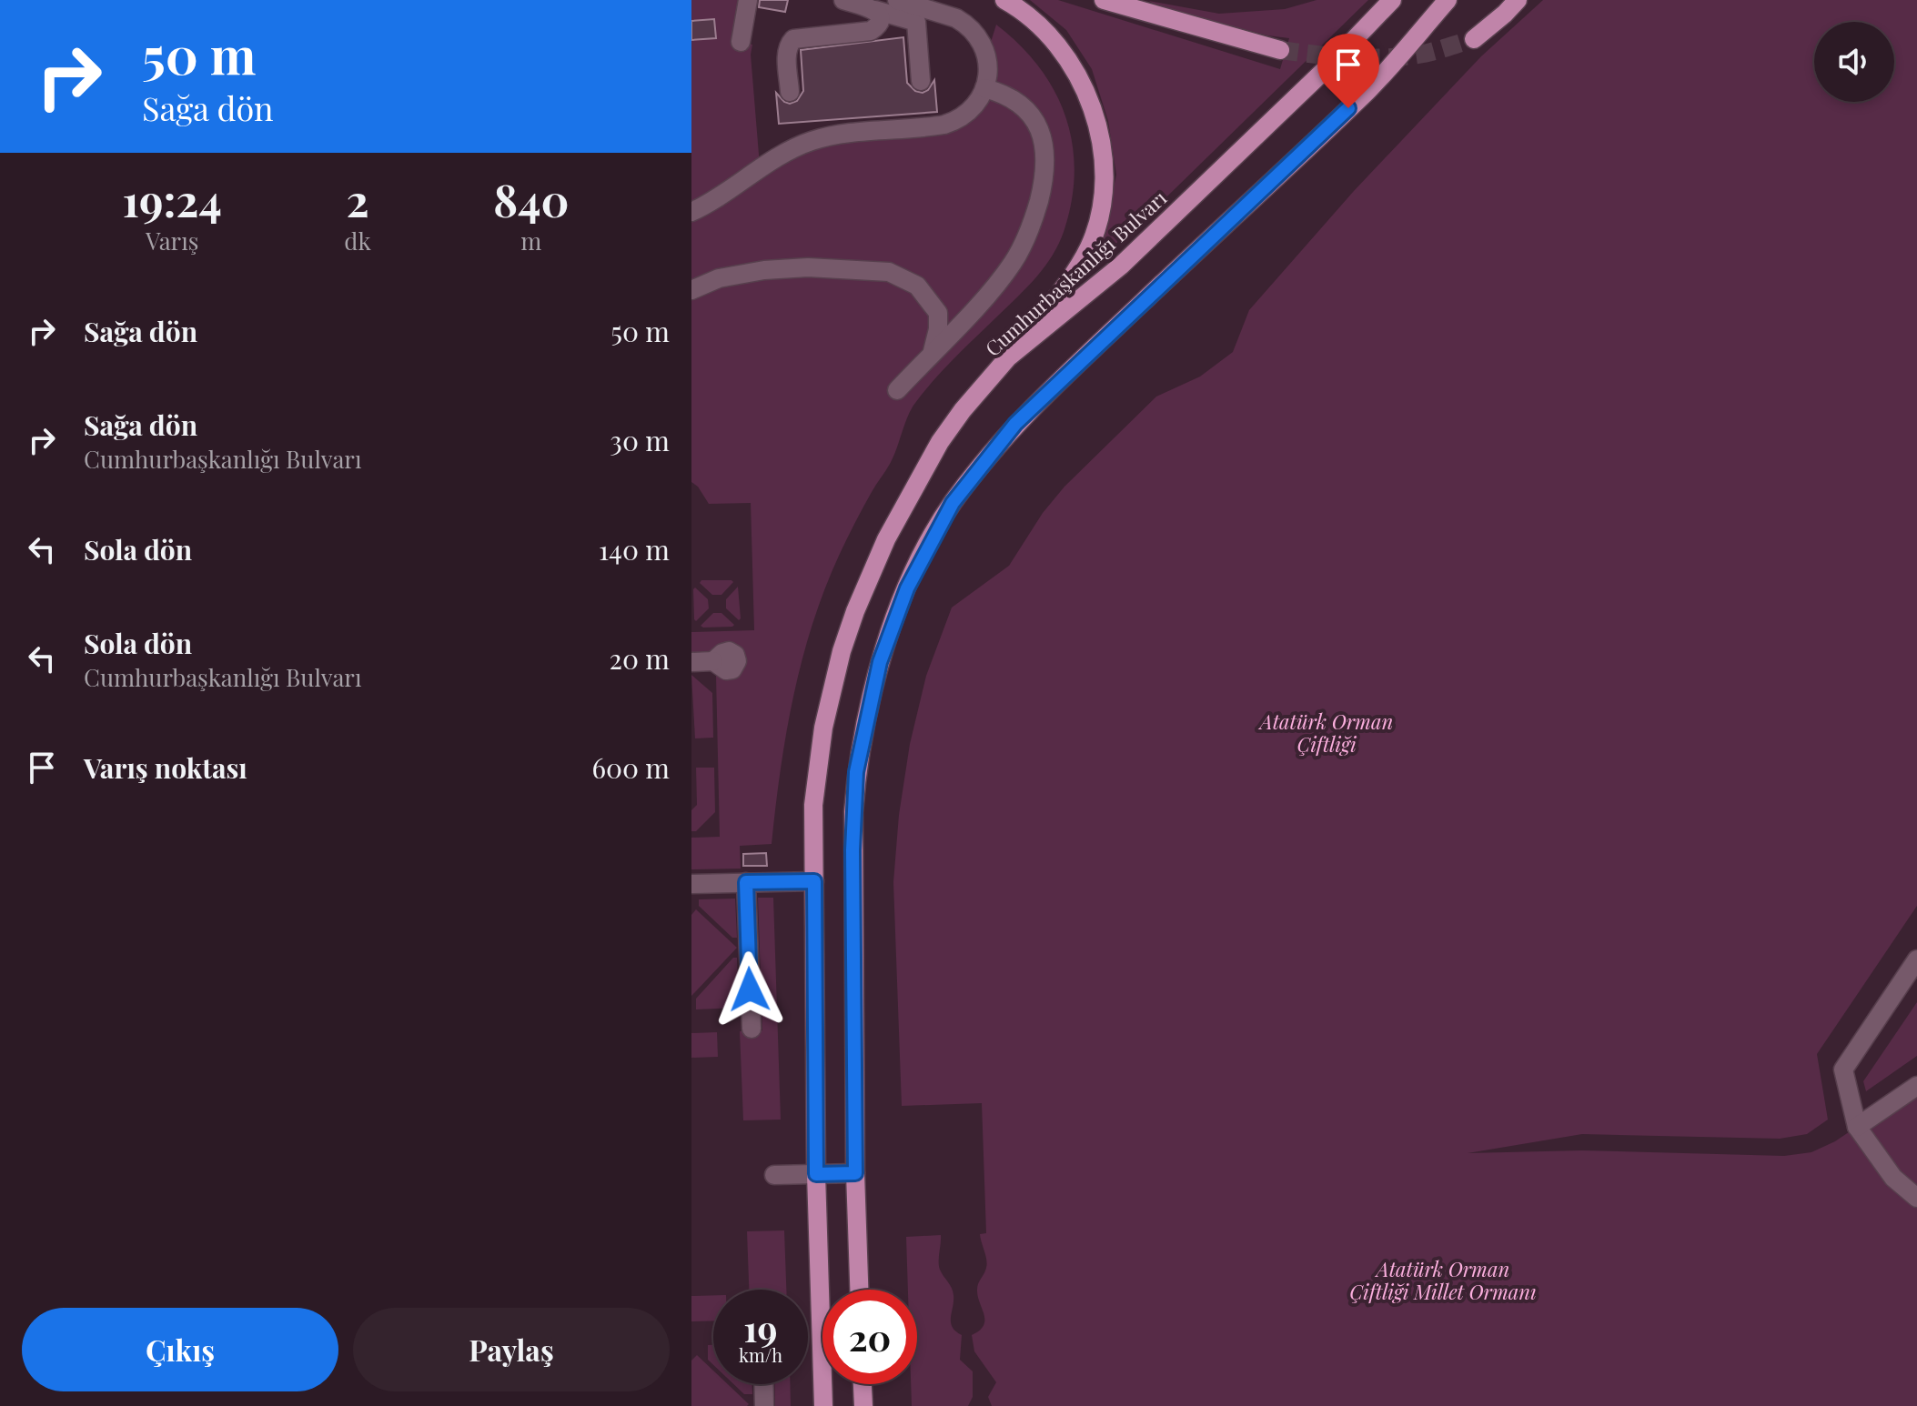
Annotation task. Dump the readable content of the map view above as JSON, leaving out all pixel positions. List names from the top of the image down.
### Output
{
  "streets": {
    "main road": ["Cumhurbaşkanlığı Bulvarı"]
  },
  "parks": ["Atatürk Orman Çiftliği", "Atatürk Orman Çiftliği Millet Ormanı"],
  "page": {
    "turn": ["50 m", "Sağa dön"],
    "eta": [
      "19:24",
      "Varış",
      "2",
      "dk",
      "840",
      "m"
    ],
    "list": [
      {
        "name": "Sağa dön",
        "value": "50 m"
      },
      {
        "name": "Sağa dön",
        "note": "Cumhurbaşkanlığı Bulvarı",
        "value": "30 m"
      },
      {
        "name": "Sola dön",
        "value": "140 m"
      },
      {
        "name": "Sola dön",
        "note": "Cumhurbaşkanlığı Bulvarı",
        "value": "20 m"
      },
      {
        "name": "Varış noktası",
        "value": "600 m"
      }
    ],
    "speed": "19 km/h",
    "limit": "20",
    "buttons": ["Çıkış", "Paylaş"]
  }
}
